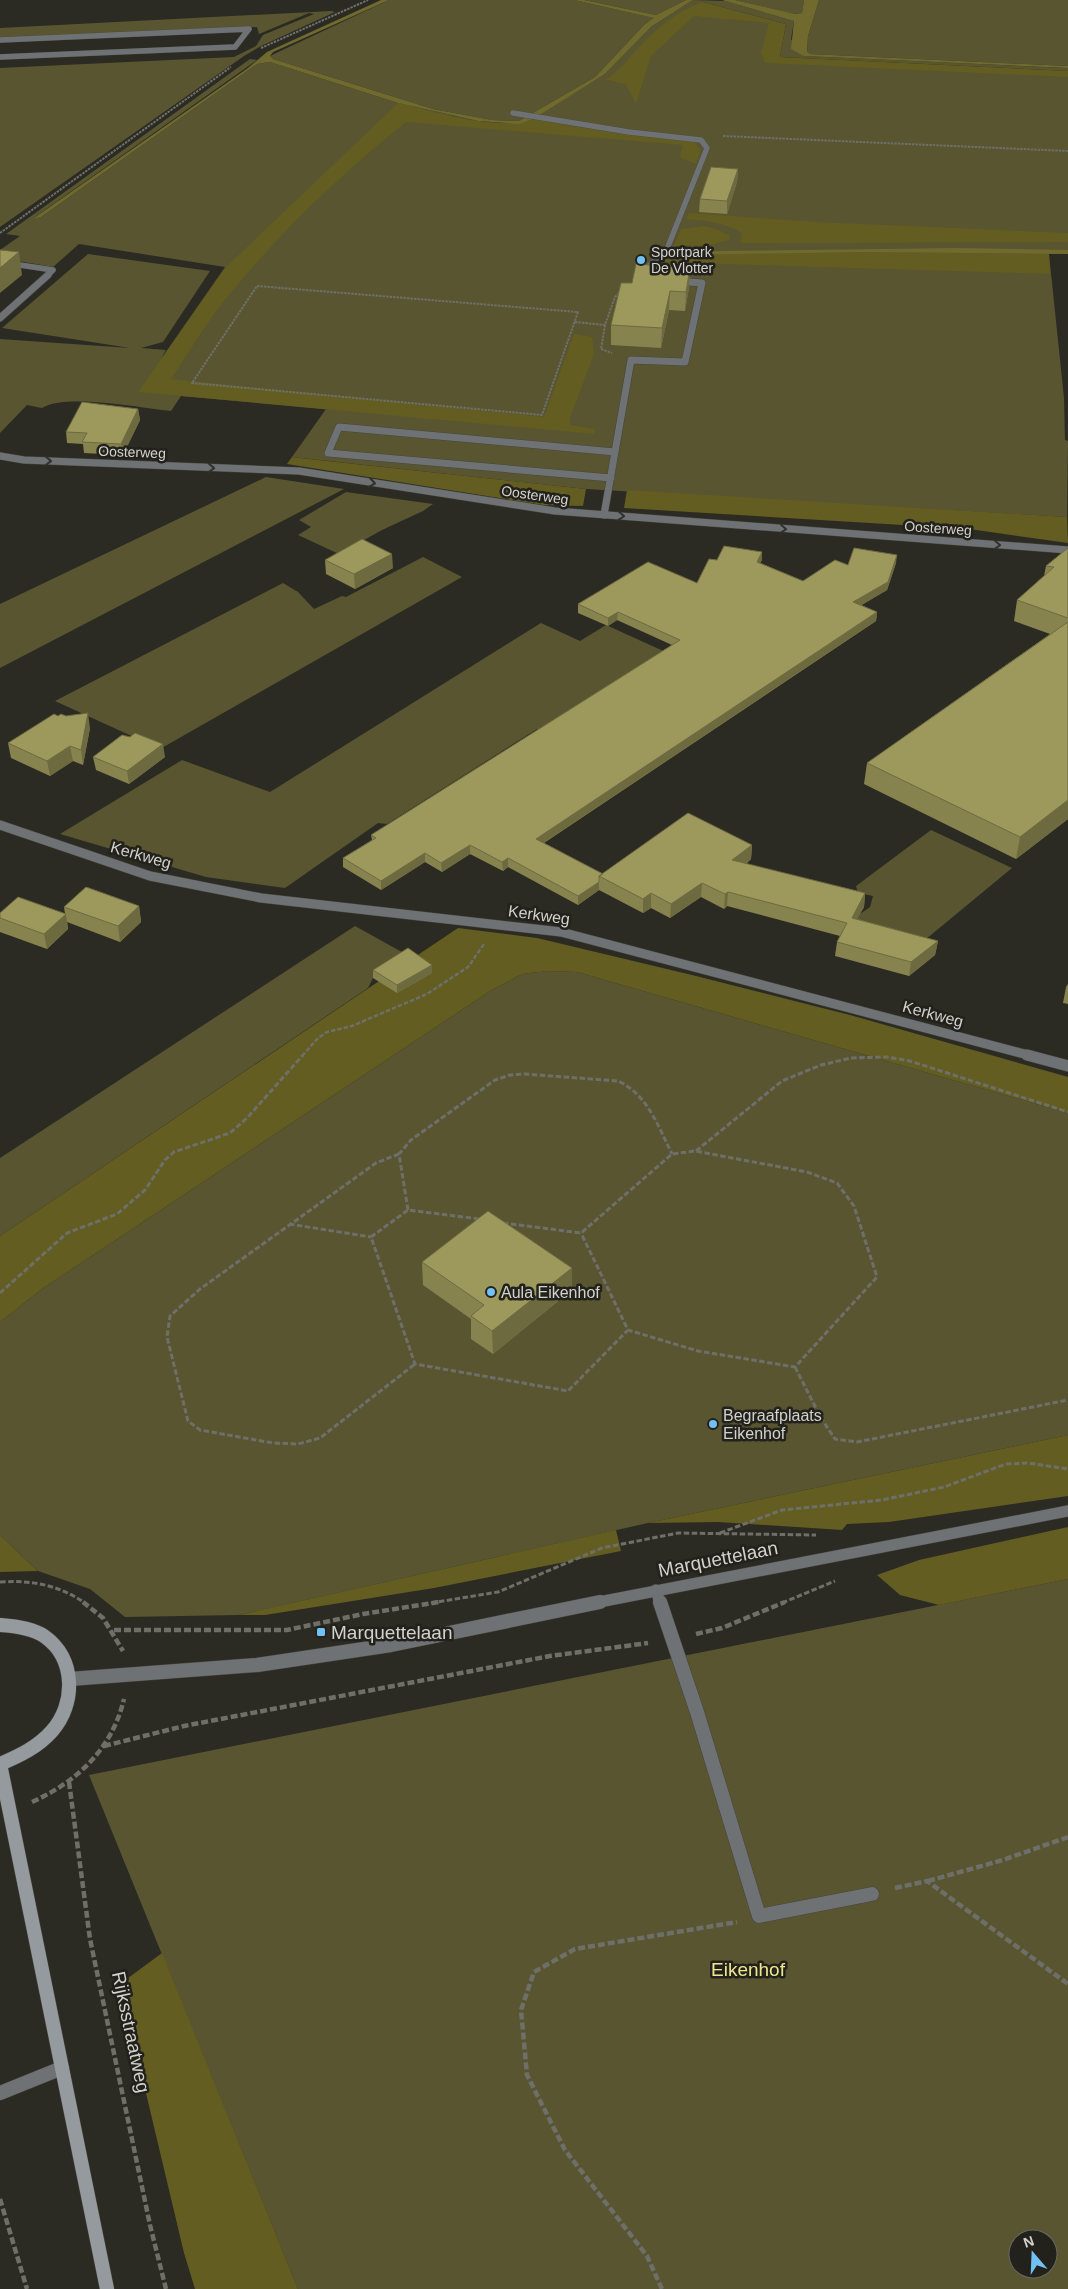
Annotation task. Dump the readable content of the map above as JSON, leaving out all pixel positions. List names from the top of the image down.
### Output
{
  "streets": {
    "street": ["Oosterweg", "Kerkweg", "Marquettelaan"],
    "path": ["Rijksstraatweg"]
  },
  "one_way": ["Oosterweg"],
  "parks": ["Eikenhof"],
  "places": {
    "other": ["Sportpark De Vlotter", "Aula Eikenhof", "Begraafplaats Eikenhof"],
    "transit": ["Marquettelaan"]
  },
  "north": "top"
}
